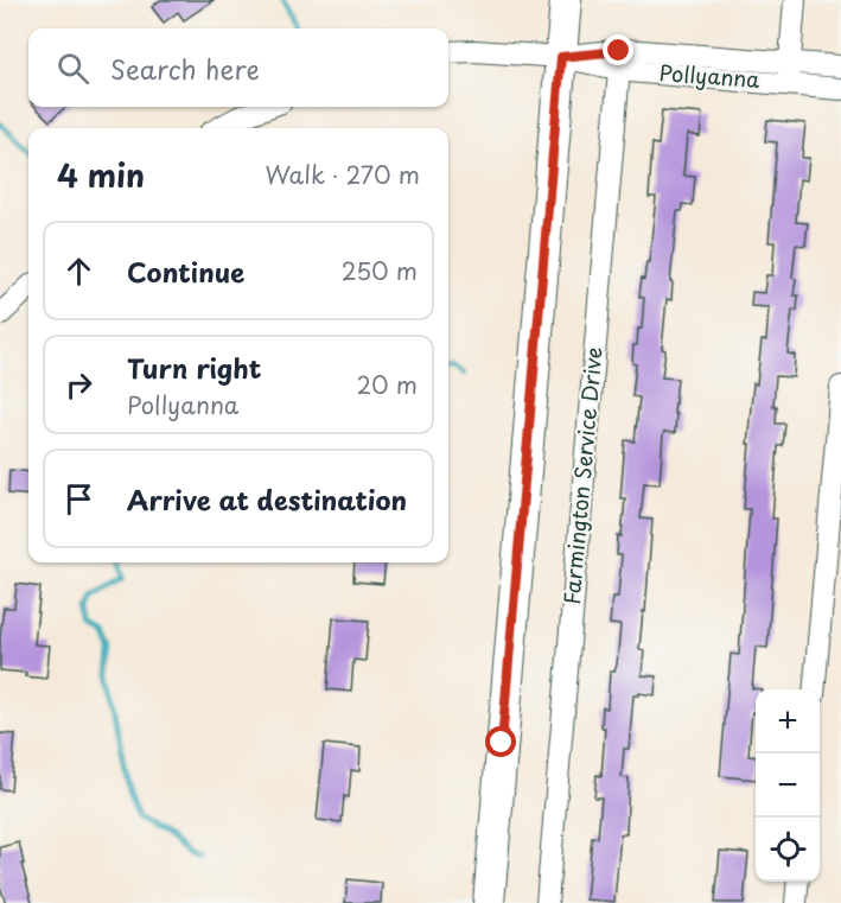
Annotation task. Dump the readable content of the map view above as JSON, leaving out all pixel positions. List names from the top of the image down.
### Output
{
  "streets": {
    "street": ["Pollyanna", "Farmington Service Drive"]
  },
  "crossings": [
    ["Pollyanna", "Farmington Service Drive"]
  ],
  "page": {
    "search": "Search here",
    "heading": ["4 min", "Walk · 270 m"],
    "list": [
      ["Continue", "250 m"],
      ["Turn right", "Pollyanna", "20 m"],
      "Arrive at destination"
    ],
    "map_buttons": ["+", "−"]
  }
}
